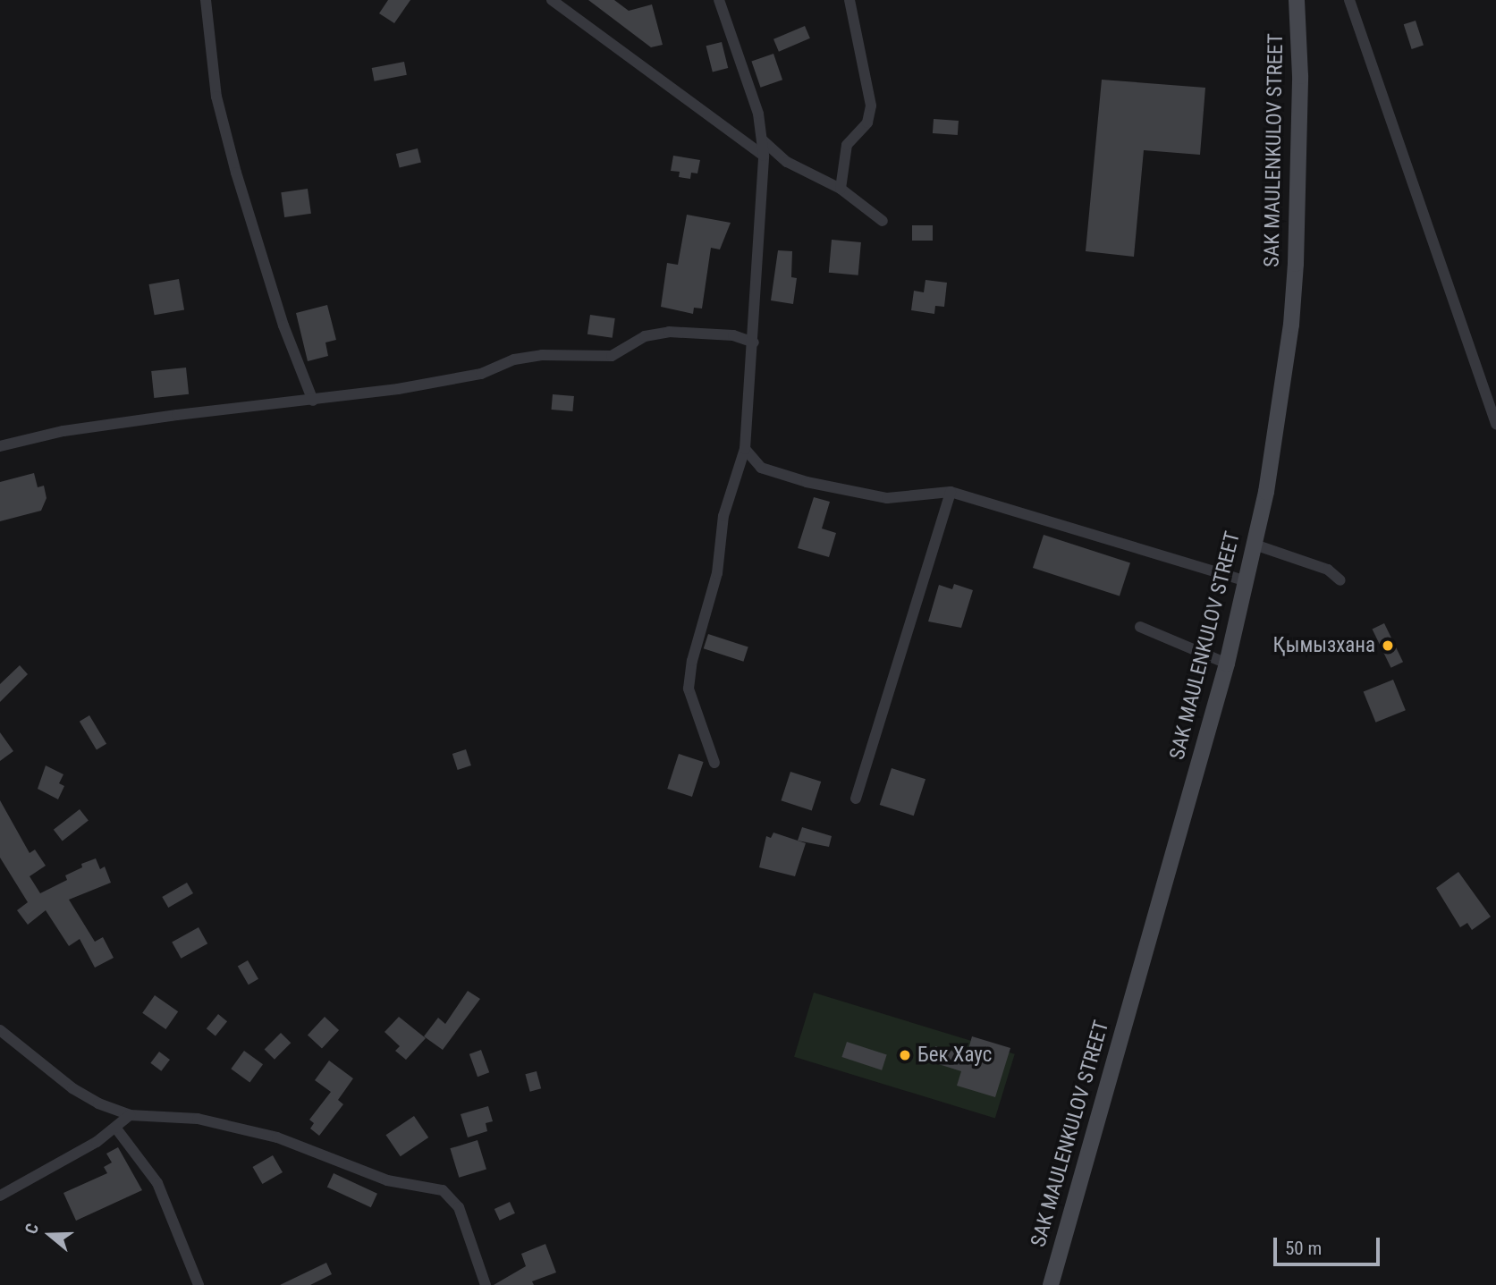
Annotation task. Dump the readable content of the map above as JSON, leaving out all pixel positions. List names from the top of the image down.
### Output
{
  "streets": {
    "main road": ["SAK MAULENKULOV STREET"]
  },
  "places": ["Қымызхана", "Бек Хаус"],
  "scale_bar": "50 m",
  "north": "left"
}
